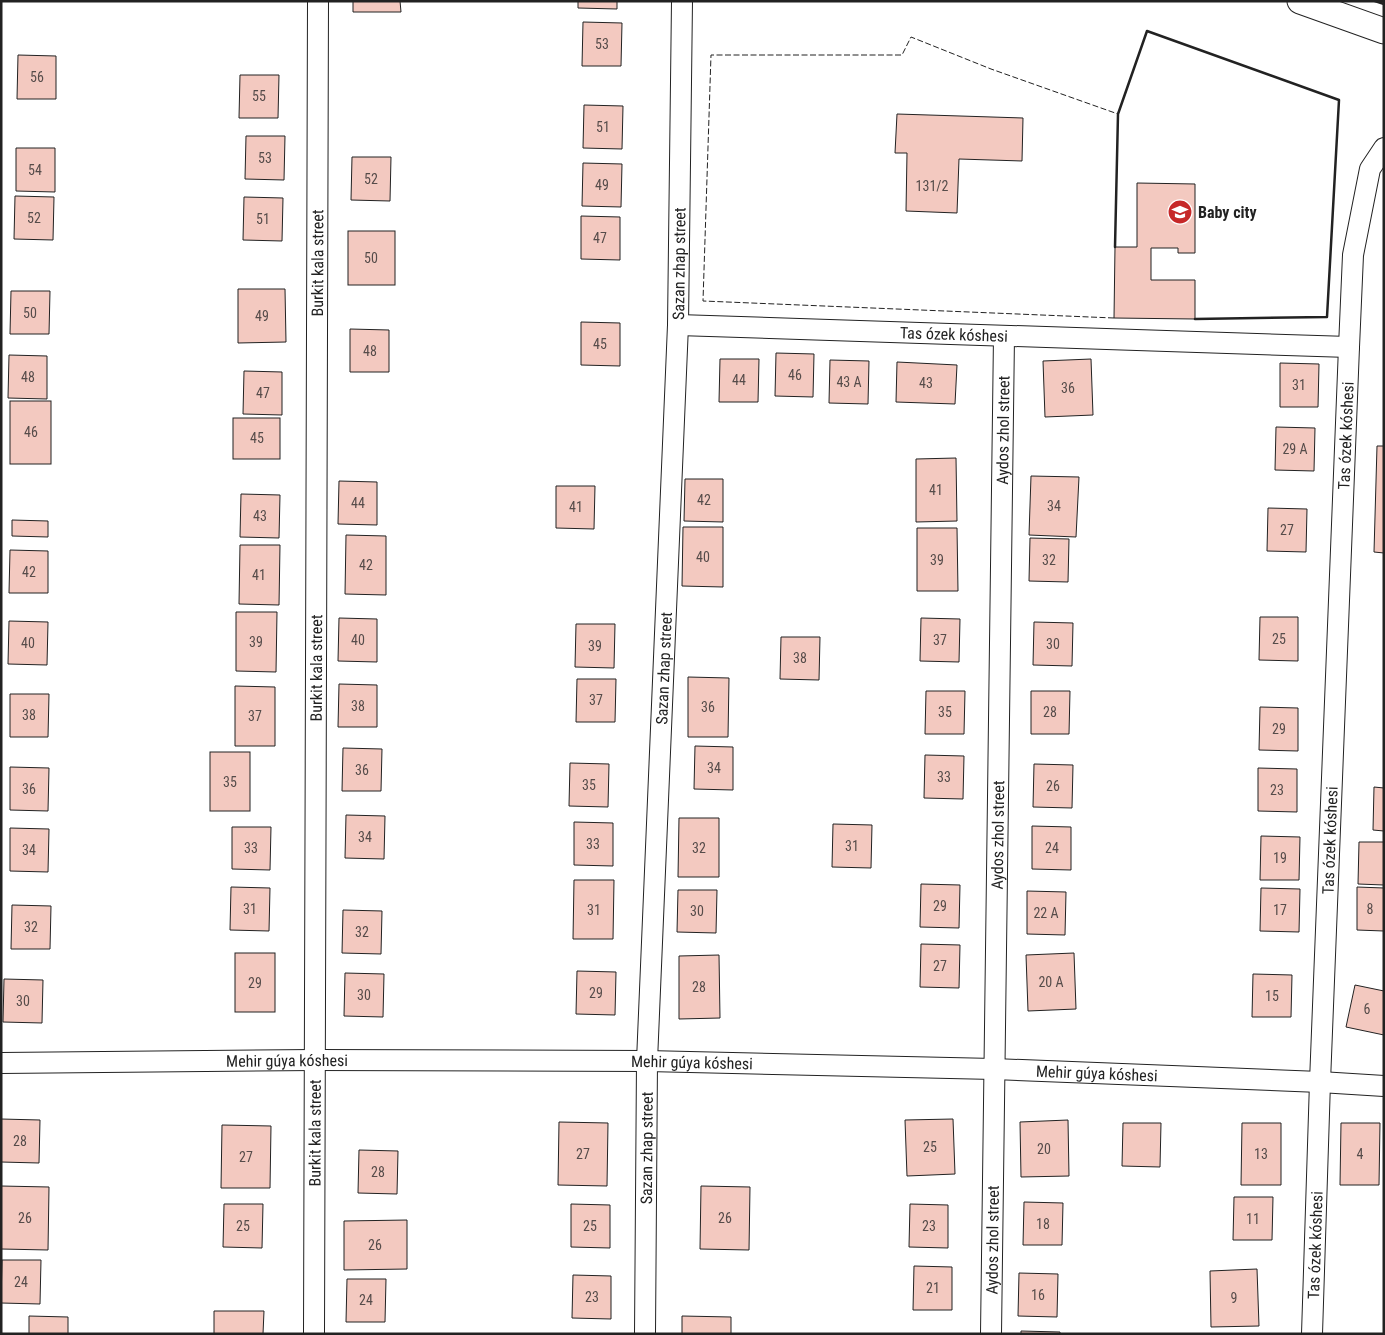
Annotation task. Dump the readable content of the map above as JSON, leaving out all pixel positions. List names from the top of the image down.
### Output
{
  "streets": {
    "street": [
      "Burkit kala street",
      "Sazan zhap street",
      "Tas ózek kóshesi",
      "Aydos zhol street",
      "Mehir gúyа kóshesi"
    ]
  },
  "crossings": [
    ["Burkit kala street", "Mehir gúyа kóshesi"],
    ["Sazan zhap street", "Tas ózek kóshesi"],
    ["Sazan zhap street", "Mehir gúyа kóshesi"],
    ["Tas ózek kóshesi", "Aydos zhol street"],
    ["Tas ózek kóshesi", "Mehir gúyа kóshesi"],
    ["Aydos zhol street", "Mehir gúyа kóshesi"]
  ],
  "places": {
    "school or university": ["Baby city"]
  },
  "house_numbers": [
    "53",
    "56",
    "55",
    "51",
    "53",
    "54",
    "52",
    "49",
    "131/2",
    "52",
    "51",
    "47",
    "50",
    "50",
    "49",
    "45",
    "48",
    "46",
    "48",
    "44",
    "43 А",
    "43",
    "31",
    "36",
    "47",
    "46",
    "45",
    "29 А",
    "41",
    "42",
    "44",
    "34",
    "41",
    "43",
    "27",
    "40",
    "39",
    "32",
    "42",
    "42",
    "41",
    "25",
    "40",
    "37",
    "39",
    "40",
    "30",
    "39",
    "38",
    "37",
    "38",
    "36",
    "35",
    "28",
    "38",
    "37",
    "29",
    "34",
    "36",
    "33",
    "35",
    "35",
    "26",
    "36",
    "23",
    "34",
    "33",
    "31",
    "33",
    "32",
    "24",
    "34",
    "19",
    "29",
    "31",
    "8",
    "31",
    "17",
    "30",
    "22 А",
    "32",
    "32",
    "27",
    "20 А",
    "29",
    "28",
    "29",
    "30",
    "15",
    "30",
    "6",
    "28",
    "25",
    "20",
    "27",
    "13",
    "4",
    "27",
    "28",
    "26",
    "26",
    "11",
    "18",
    "25",
    "25",
    "23",
    "26",
    "24",
    "21",
    "16",
    "23",
    "9",
    "24"
  ]
}
